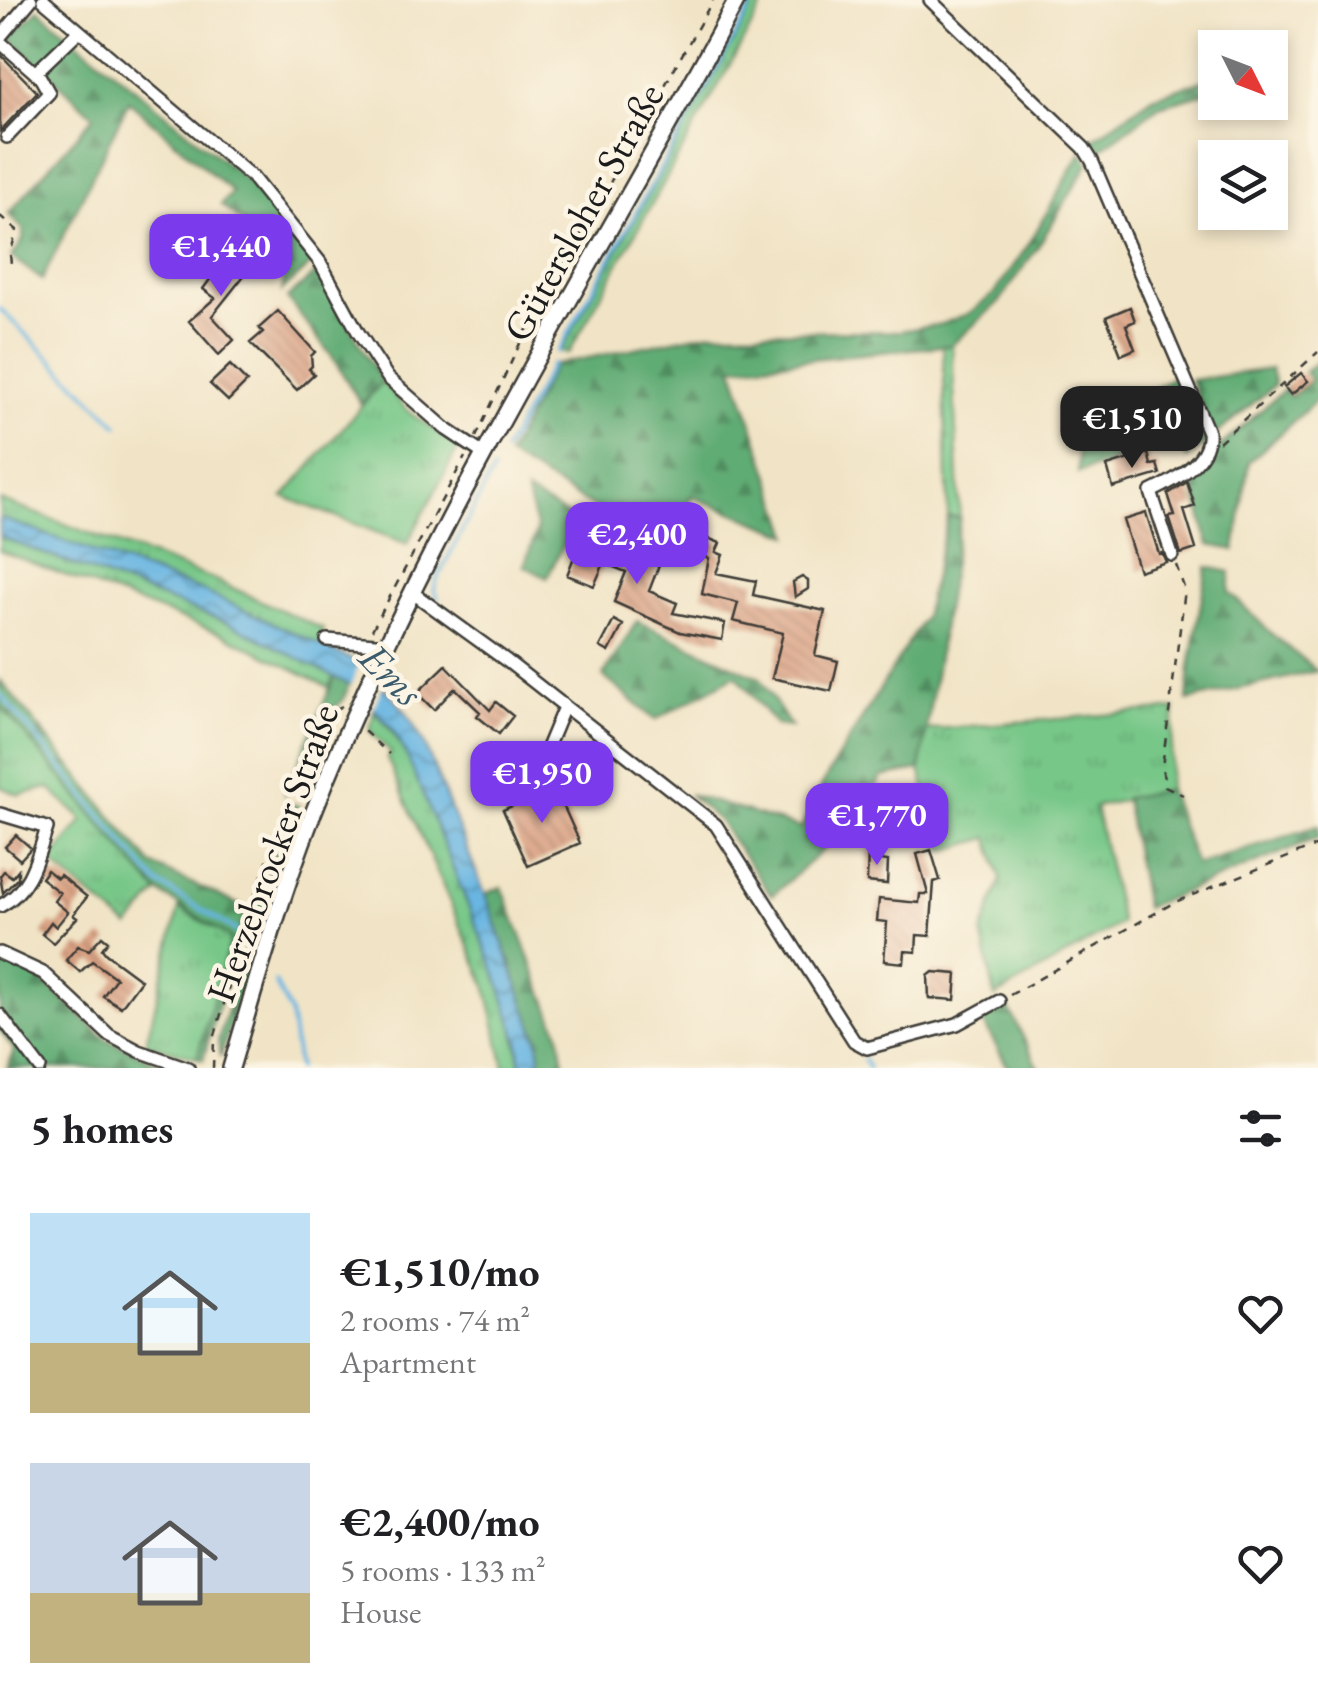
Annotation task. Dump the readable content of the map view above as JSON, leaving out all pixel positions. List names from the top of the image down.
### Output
{
  "streets": {
    "main road": ["Gütersloher Straße", "Herzebrocker Straße"]
  },
  "crossings": [
    ["Gütersloher Straße", "Herzebrocker Straße"]
  ],
  "water": ["Ems"],
  "north": "bottom right",
  "page": {
    "price": [
      "€1,440",
      "€1,510",
      "€2,400",
      "€1,950",
      "€1,770"
    ],
    "heading": "5 homes",
    "list": [
      {
        "name": "€1,510/mo",
        "note": "2 rooms · 74 m² · Apartment"
      },
      {
        "name": "€2,400/mo",
        "note": "5 rooms · 133 m² · House"
      }
    ]
  }
}
